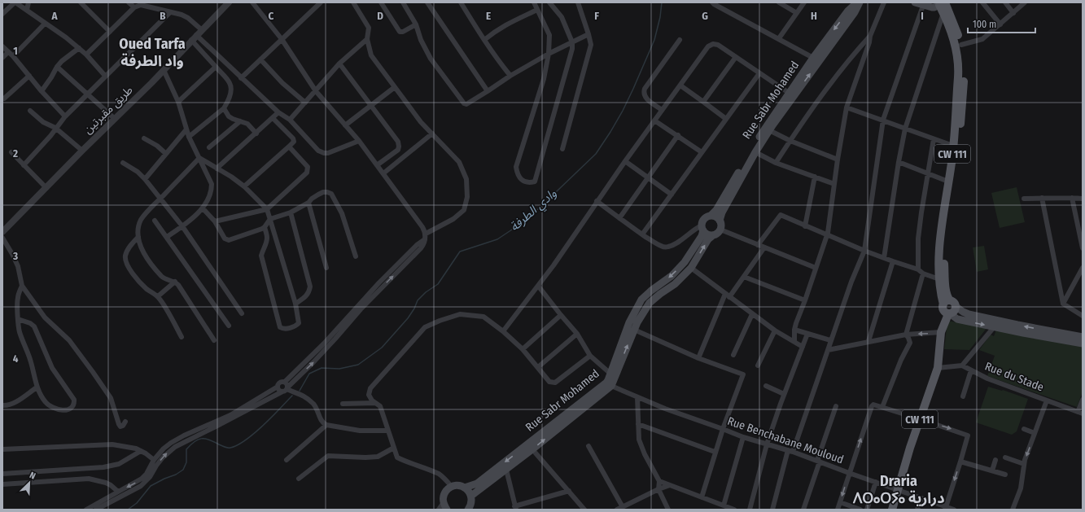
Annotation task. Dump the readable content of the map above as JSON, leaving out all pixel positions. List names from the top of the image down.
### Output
{
  "streets": {
    "main road": ["Rue Sabr Mohamed", "CW 111"],
    "street": ["طريق مقبرتين", "Rue du Stade", "Rue Benchabane Mouloud"]
  },
  "crossings": [
    ["CW 111", "Rue Benchabane Mouloud"]
  ],
  "districts": ["Oued Tarfa واد الطرفة", "Draria ⴷⵔⴰⵔⵢⴰ درارية"],
  "water": ["وادي الطرفة"],
  "scale_bar": "100 m",
  "north": "top right",
  "grid": {
    "columns": [
      "A",
      "B",
      "C",
      "D",
      "E",
      "F",
      "G",
      "H",
      "I"
    ],
    "rows": [
      "1",
      "2",
      "3",
      "4"
    ]
  }
}
